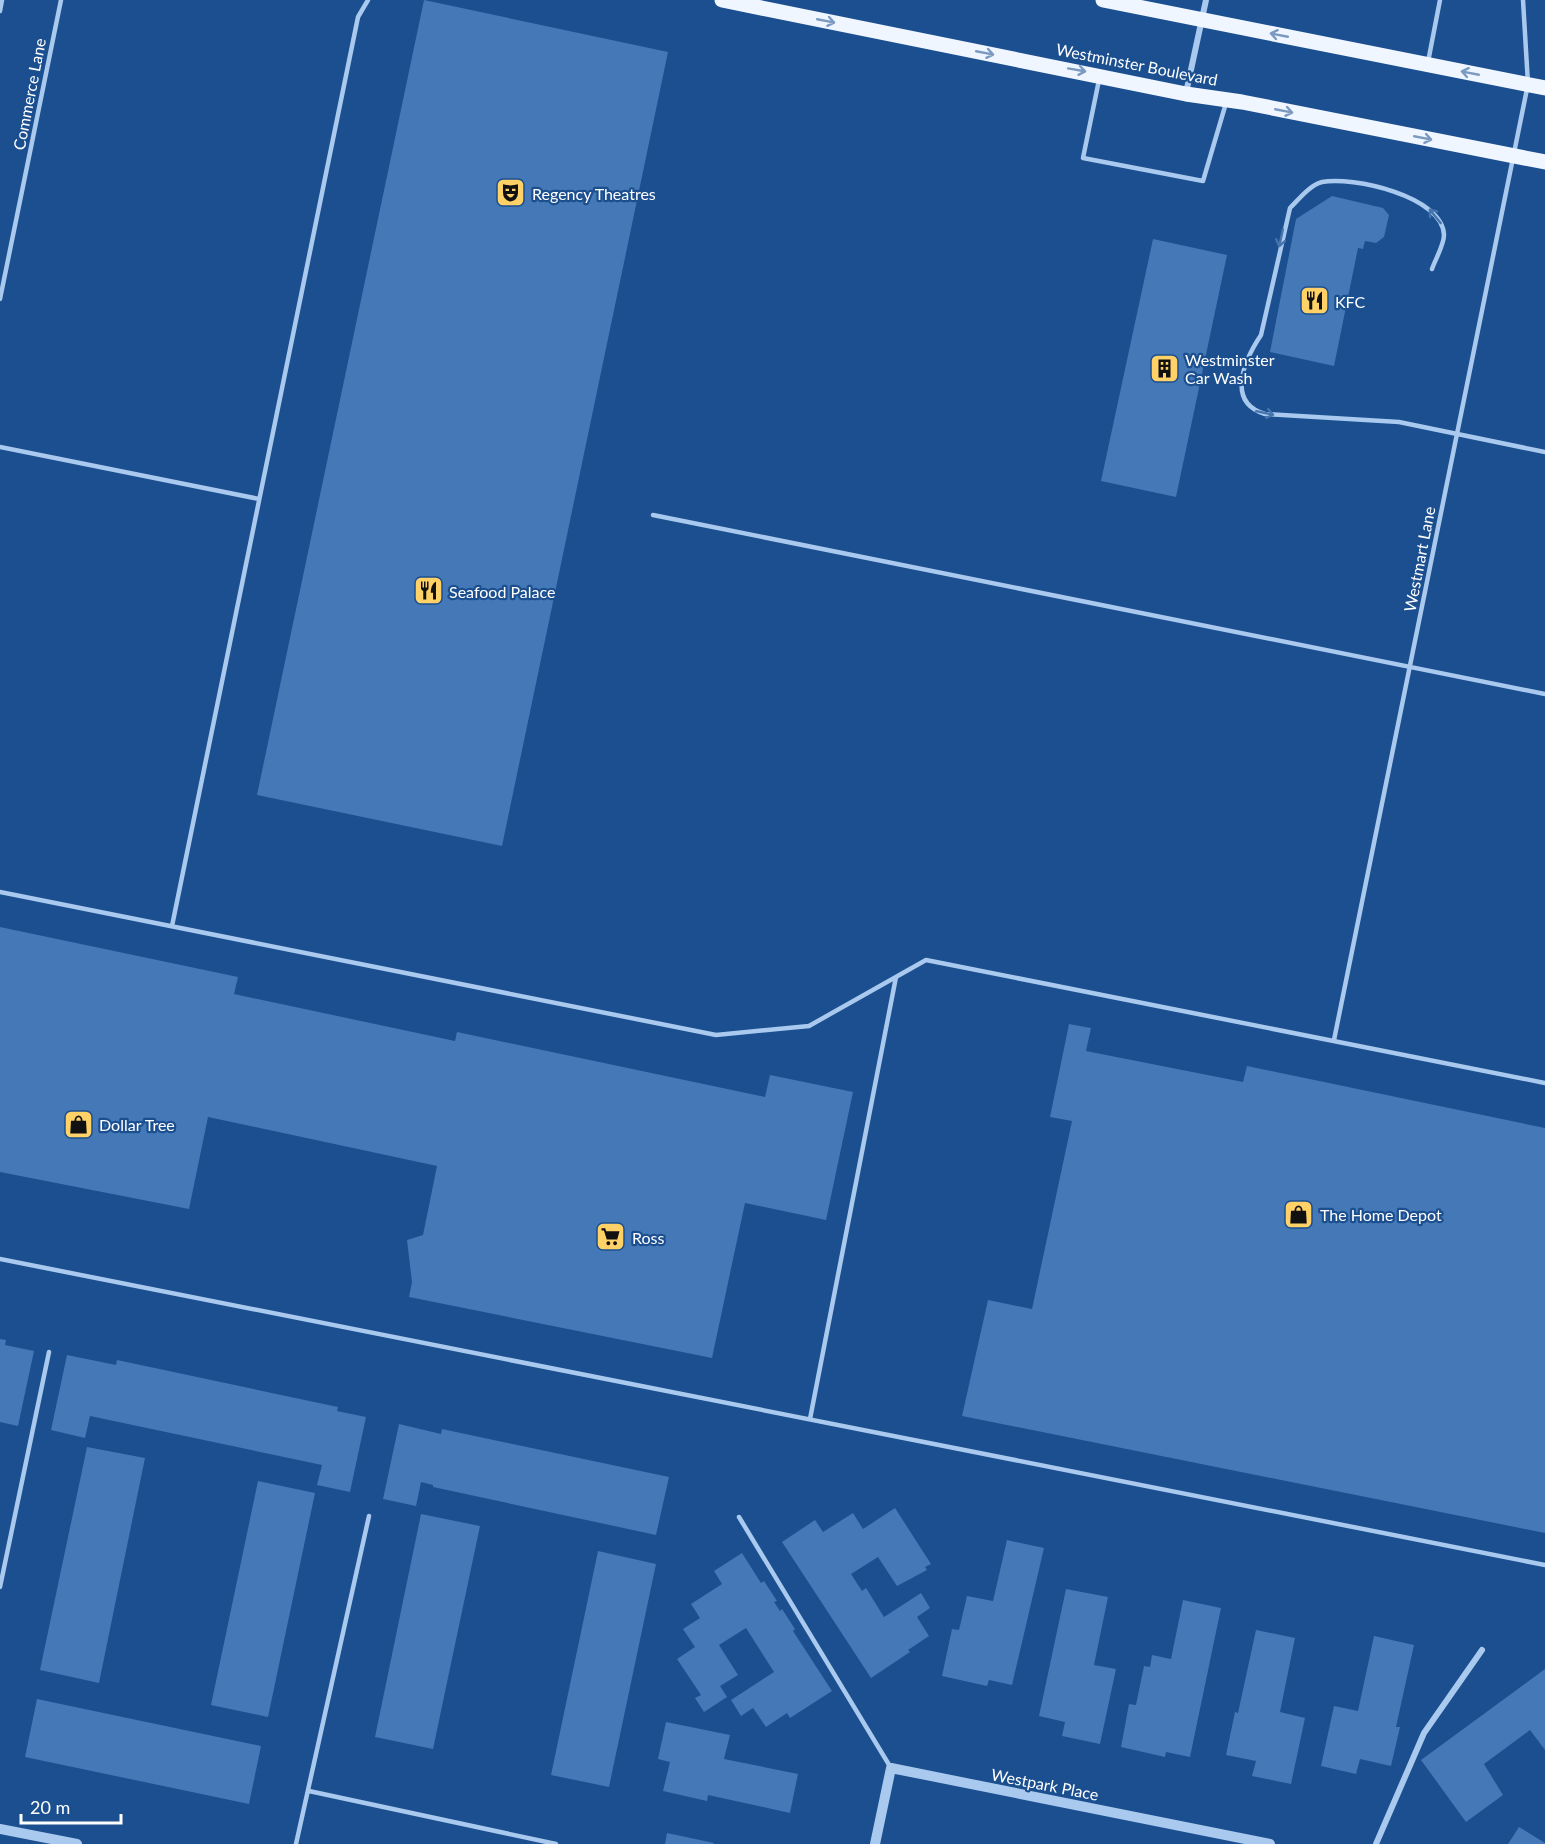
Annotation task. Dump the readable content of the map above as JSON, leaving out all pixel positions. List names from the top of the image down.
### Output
{
  "streets": {
    "main road": ["Westminster Boulevard"],
    "street": ["Westpark Place"],
    "lane": ["Commerce Lane", "Westmart Lane"]
  },
  "crossings": [
    ["Westminster Boulevard", "Westmart Lane"]
  ],
  "places": {
    "theatre": ["Regency Theatres"],
    "restaurant": ["KFC", "Seafood Palace"],
    "building": ["Westminster Car Wash"],
    "shop": ["Dollar Tree", "The Home Depot"],
    "supermarket": ["Ross"]
  },
  "scale_bar": "20 m"
}
